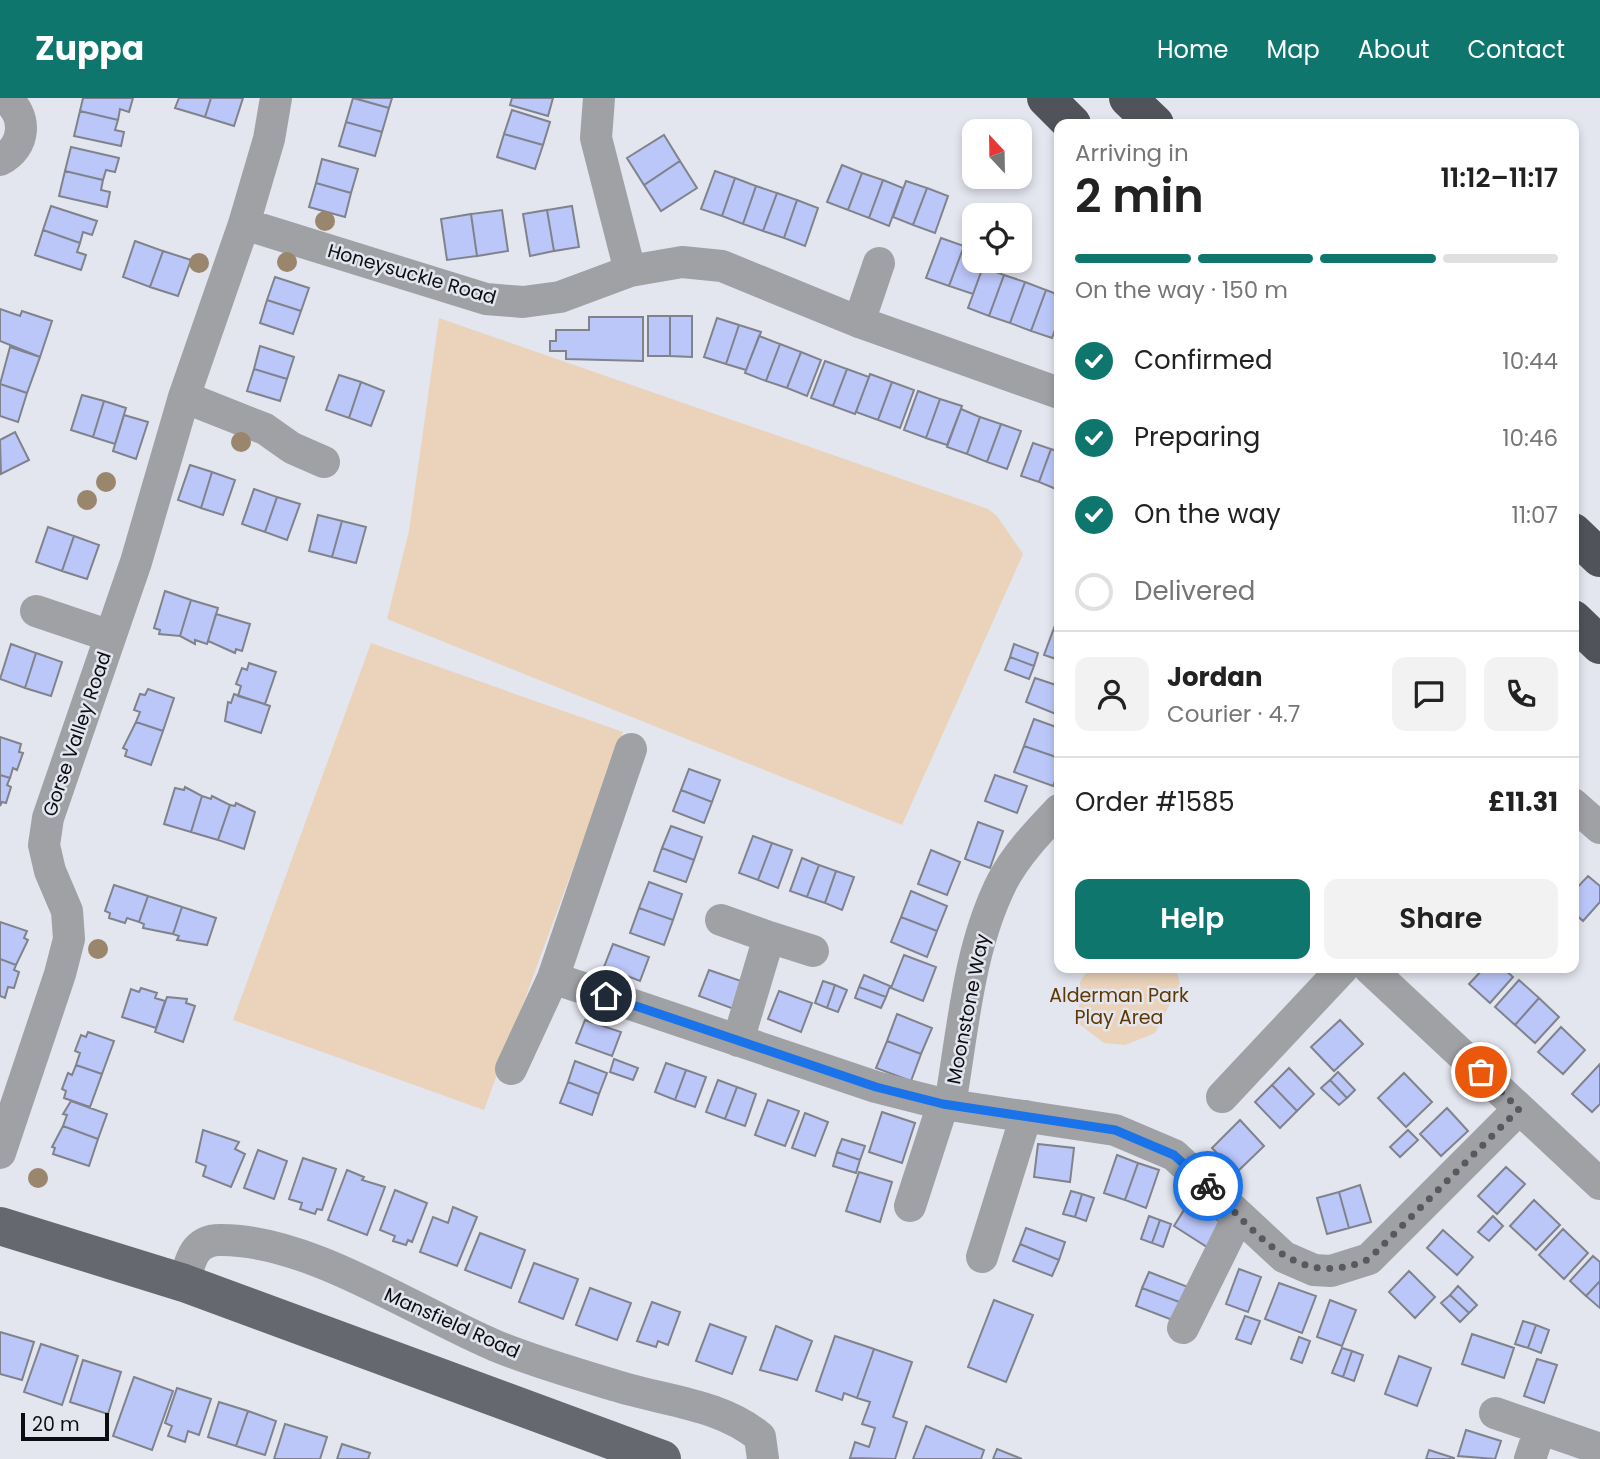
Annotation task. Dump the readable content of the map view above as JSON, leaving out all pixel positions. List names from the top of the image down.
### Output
{
  "streets": {
    "street": [
      "Honeysuckle Road",
      "Gorse Valley Road",
      "Moonstone Way",
      "Mansfield Road"
    ]
  },
  "crossings": [
    ["Honeysuckle Road", "Gorse Valley Road"]
  ],
  "parks": ["Alderman Park Play Area"],
  "scale_bar": "20 m",
  "north": "top",
  "page": {
    "header": "Zuppa",
    "nav": [
      "Home",
      "Map",
      "About",
      "Contact"
    ],
    "heading": ["2 min", "Arriving in", "11:12–11:17"],
    "panel": [
      "Jordan",
      "Courier · 4.7",
      "Order #1585",
      "£11.31"
    ],
    "bar": "On the way · 150 m",
    "list": [
      ["Confirmed", "10:44"],
      ["Preparing", "10:46"],
      ["On the way", "11:07"],
      "Delivered"
    ],
    "buttons": ["Help", "Share"],
    "scale": "20 m"
  }
}
